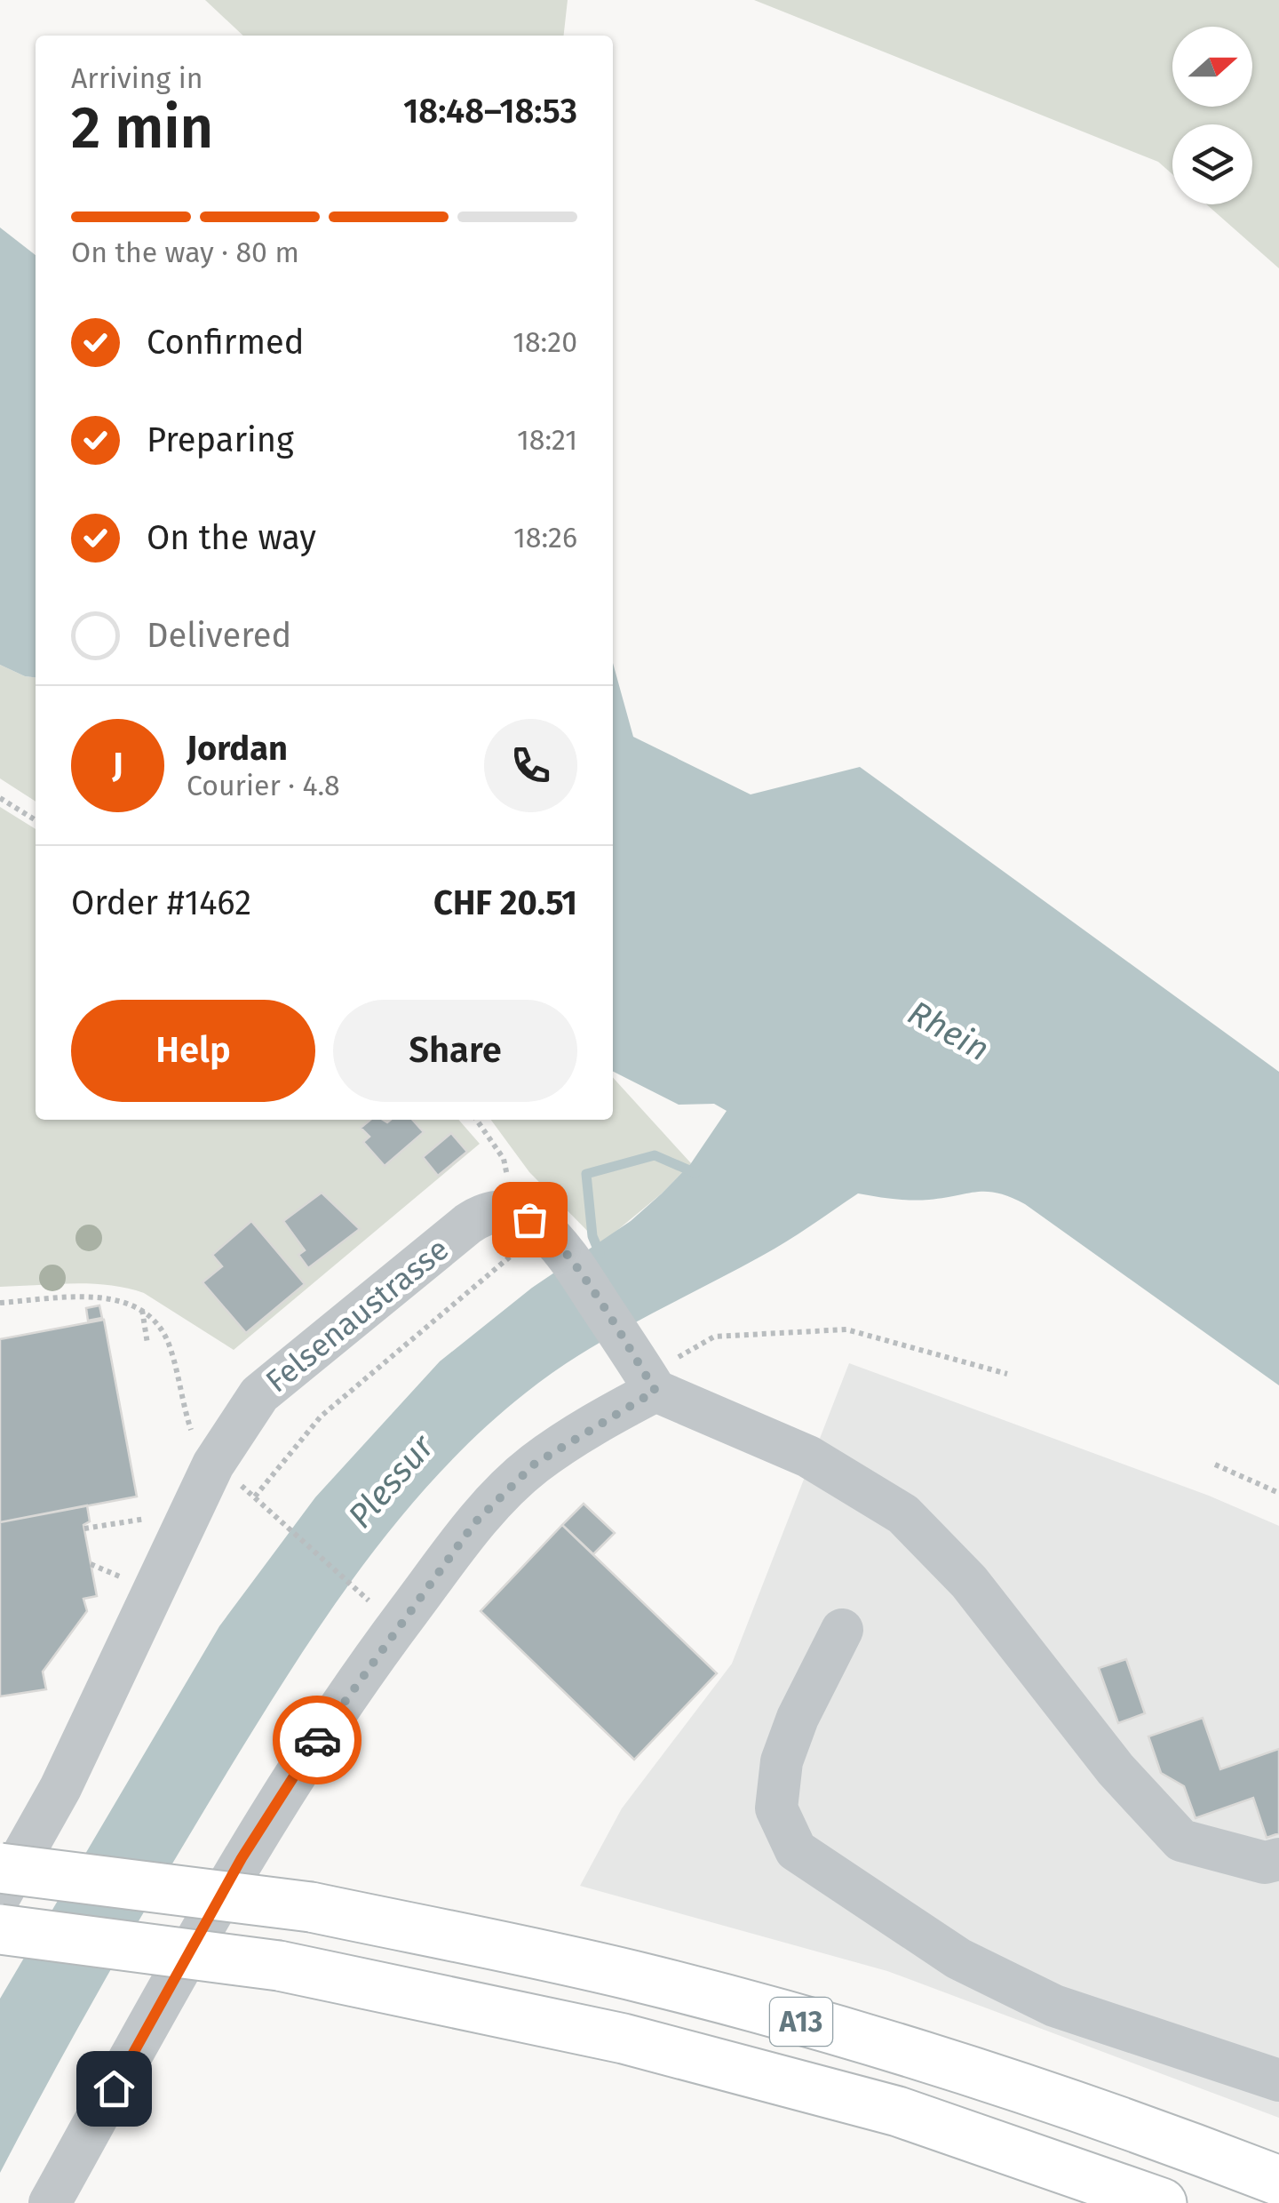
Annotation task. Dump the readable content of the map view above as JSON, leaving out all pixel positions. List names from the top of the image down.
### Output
{
  "streets": {
    "highway": ["A13"],
    "street": ["Felsenaustrasse"]
  },
  "water": ["Rhein", "Plessur"],
  "north": "right",
  "page": {
    "heading": ["2 min", "Arriving in", "18:48–18:53"],
    "panel": [
      "Jordan",
      "Courier · 4.8",
      "Order #1462",
      "CHF 20.51"
    ],
    "bar": "On the way · 80 m",
    "list": [
      ["Confirmed", "18:20"],
      ["Preparing", "18:21"],
      ["On the way", "18:26"],
      "Delivered"
    ],
    "round": "J",
    "buttons": ["Help", "Share"]
  }
}
